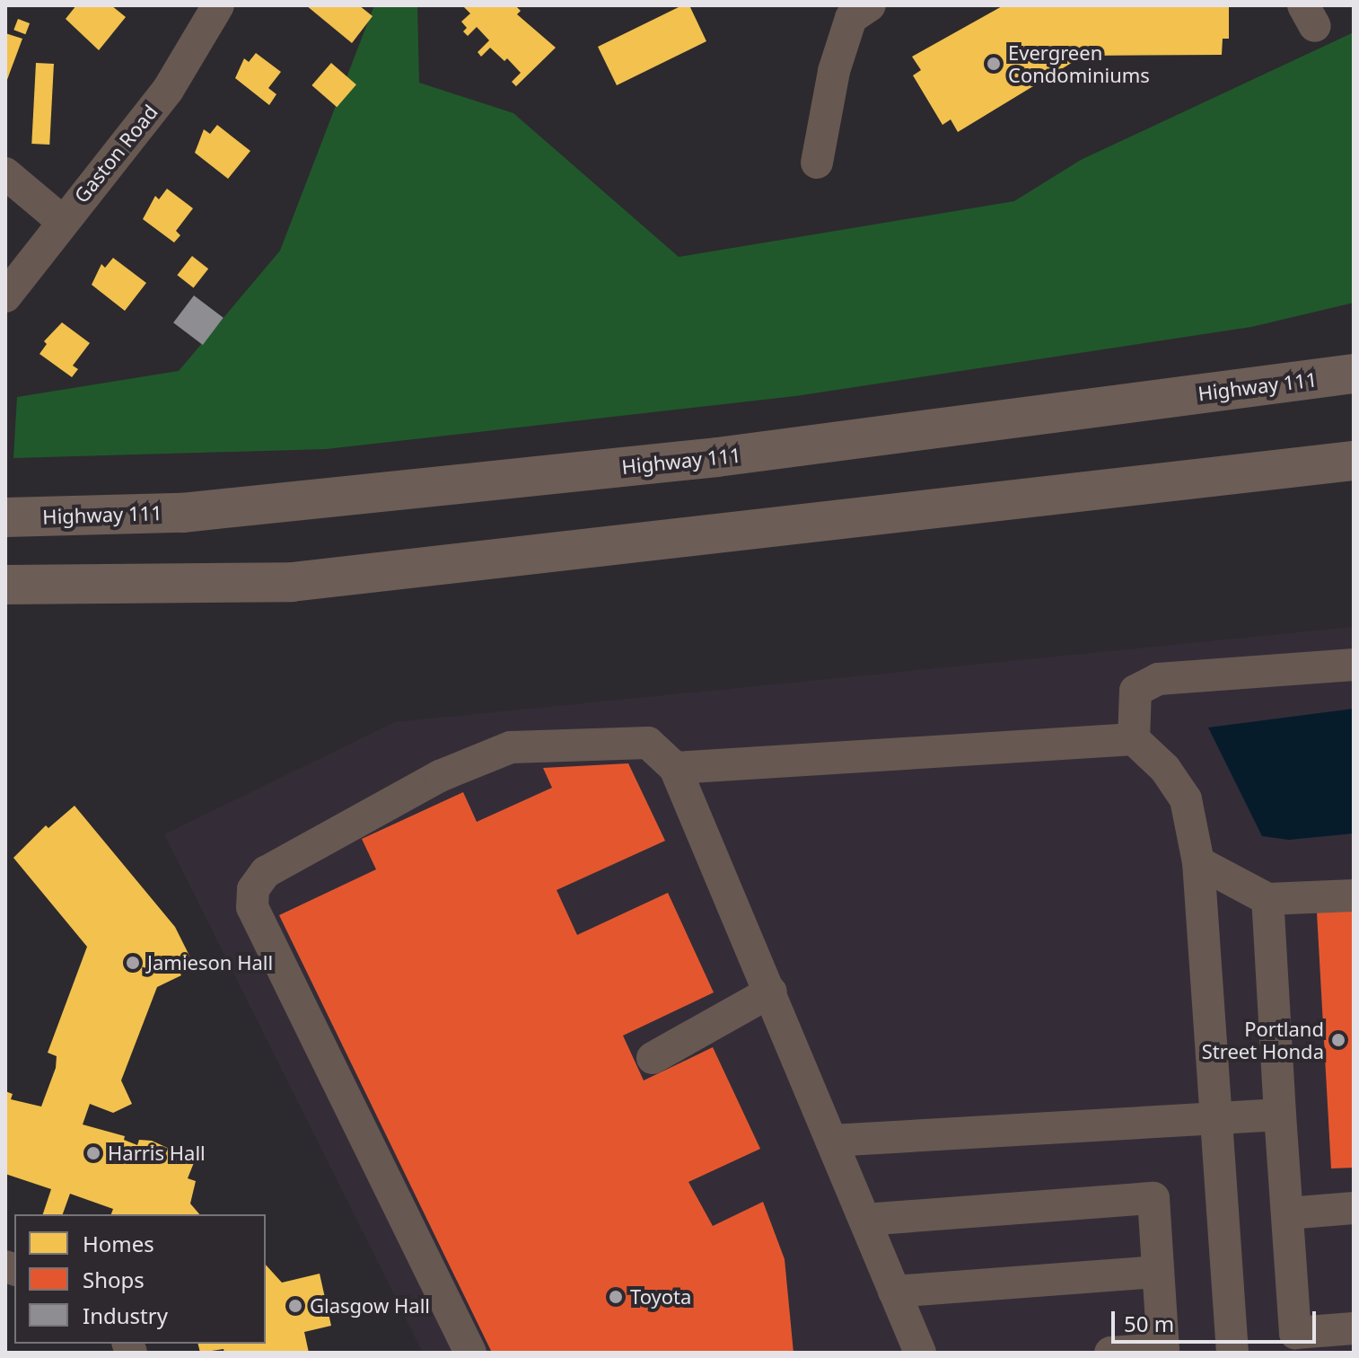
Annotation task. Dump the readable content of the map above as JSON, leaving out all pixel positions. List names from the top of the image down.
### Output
{
  "streets": {
    "highway": ["Highway 111"],
    "street": ["Gaston Road"]
  },
  "places": [
    "Evergreen Condominiums",
    "Jamieson Hall",
    "Portland Street Honda",
    "Harris Hall",
    "Toyota",
    "Glasgow Hall"
  ],
  "legend": ["Homes", "Shops", "Industry"],
  "scale_bar": "50 m"
}
